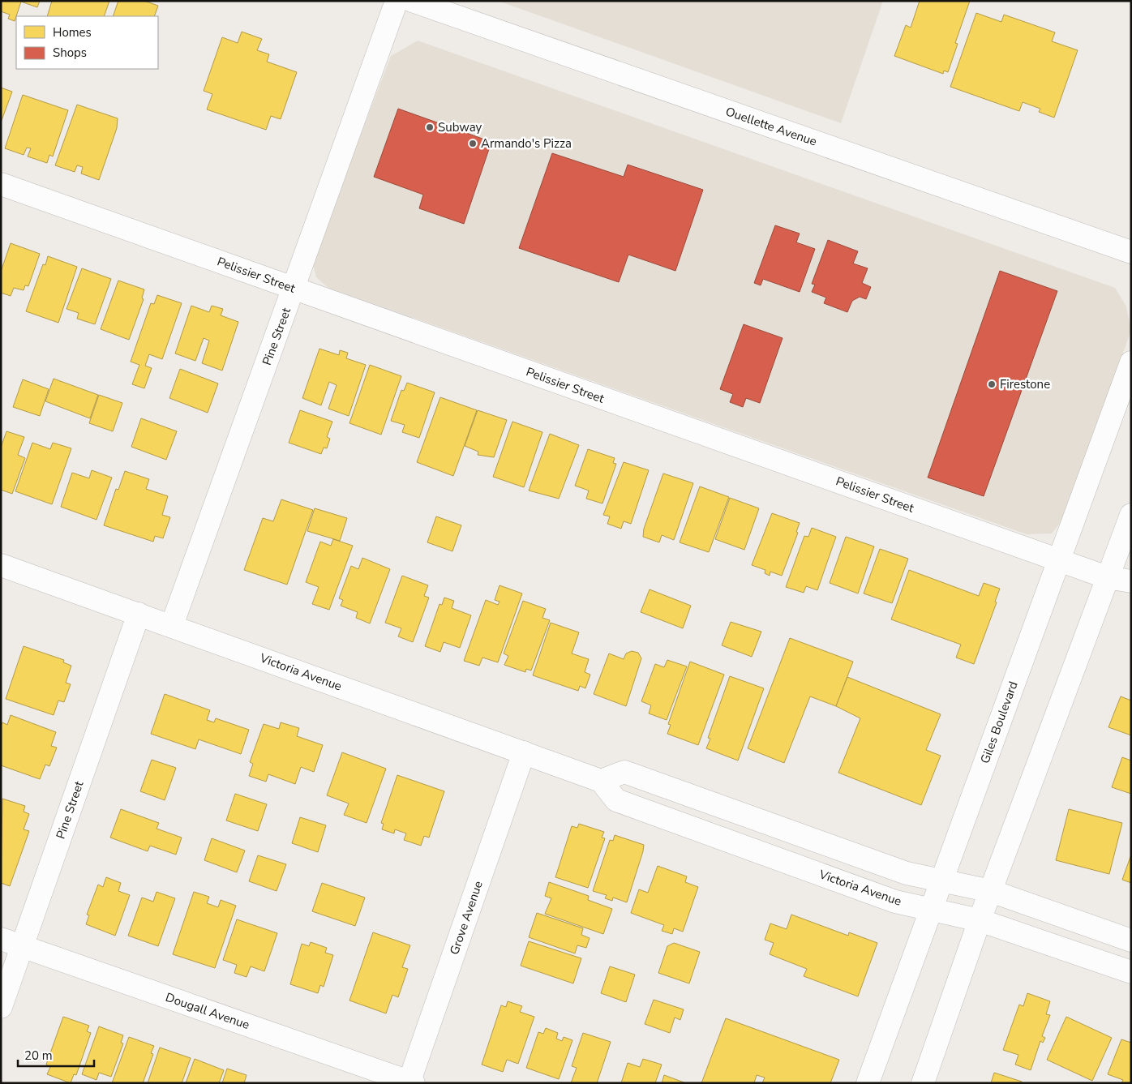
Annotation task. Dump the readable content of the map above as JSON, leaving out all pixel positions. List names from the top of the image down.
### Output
{
  "streets": {
    "street": [
      "Ouellette Avenue",
      "Pelissier Street",
      "Pine Street",
      "Victoria Avenue",
      "Giles Boulevard",
      "Grove Avenue",
      "Dougall Avenue"
    ]
  },
  "crossings": [
    ["Pelissier Street", "Pine Street"],
    ["Pelissier Street", "Giles Boulevard"],
    ["Pine Street", "Victoria Avenue"],
    ["Pine Street", "Dougall Avenue"],
    ["Victoria Avenue", "Giles Boulevard"],
    ["Victoria Avenue", "Grove Avenue"],
    ["Grove Avenue", "Dougall Avenue"]
  ],
  "places": ["Subway", "Armando's Pizza", "Firestone"],
  "legend": ["Homes", "Shops"],
  "scale_bar": "20 m"
}
